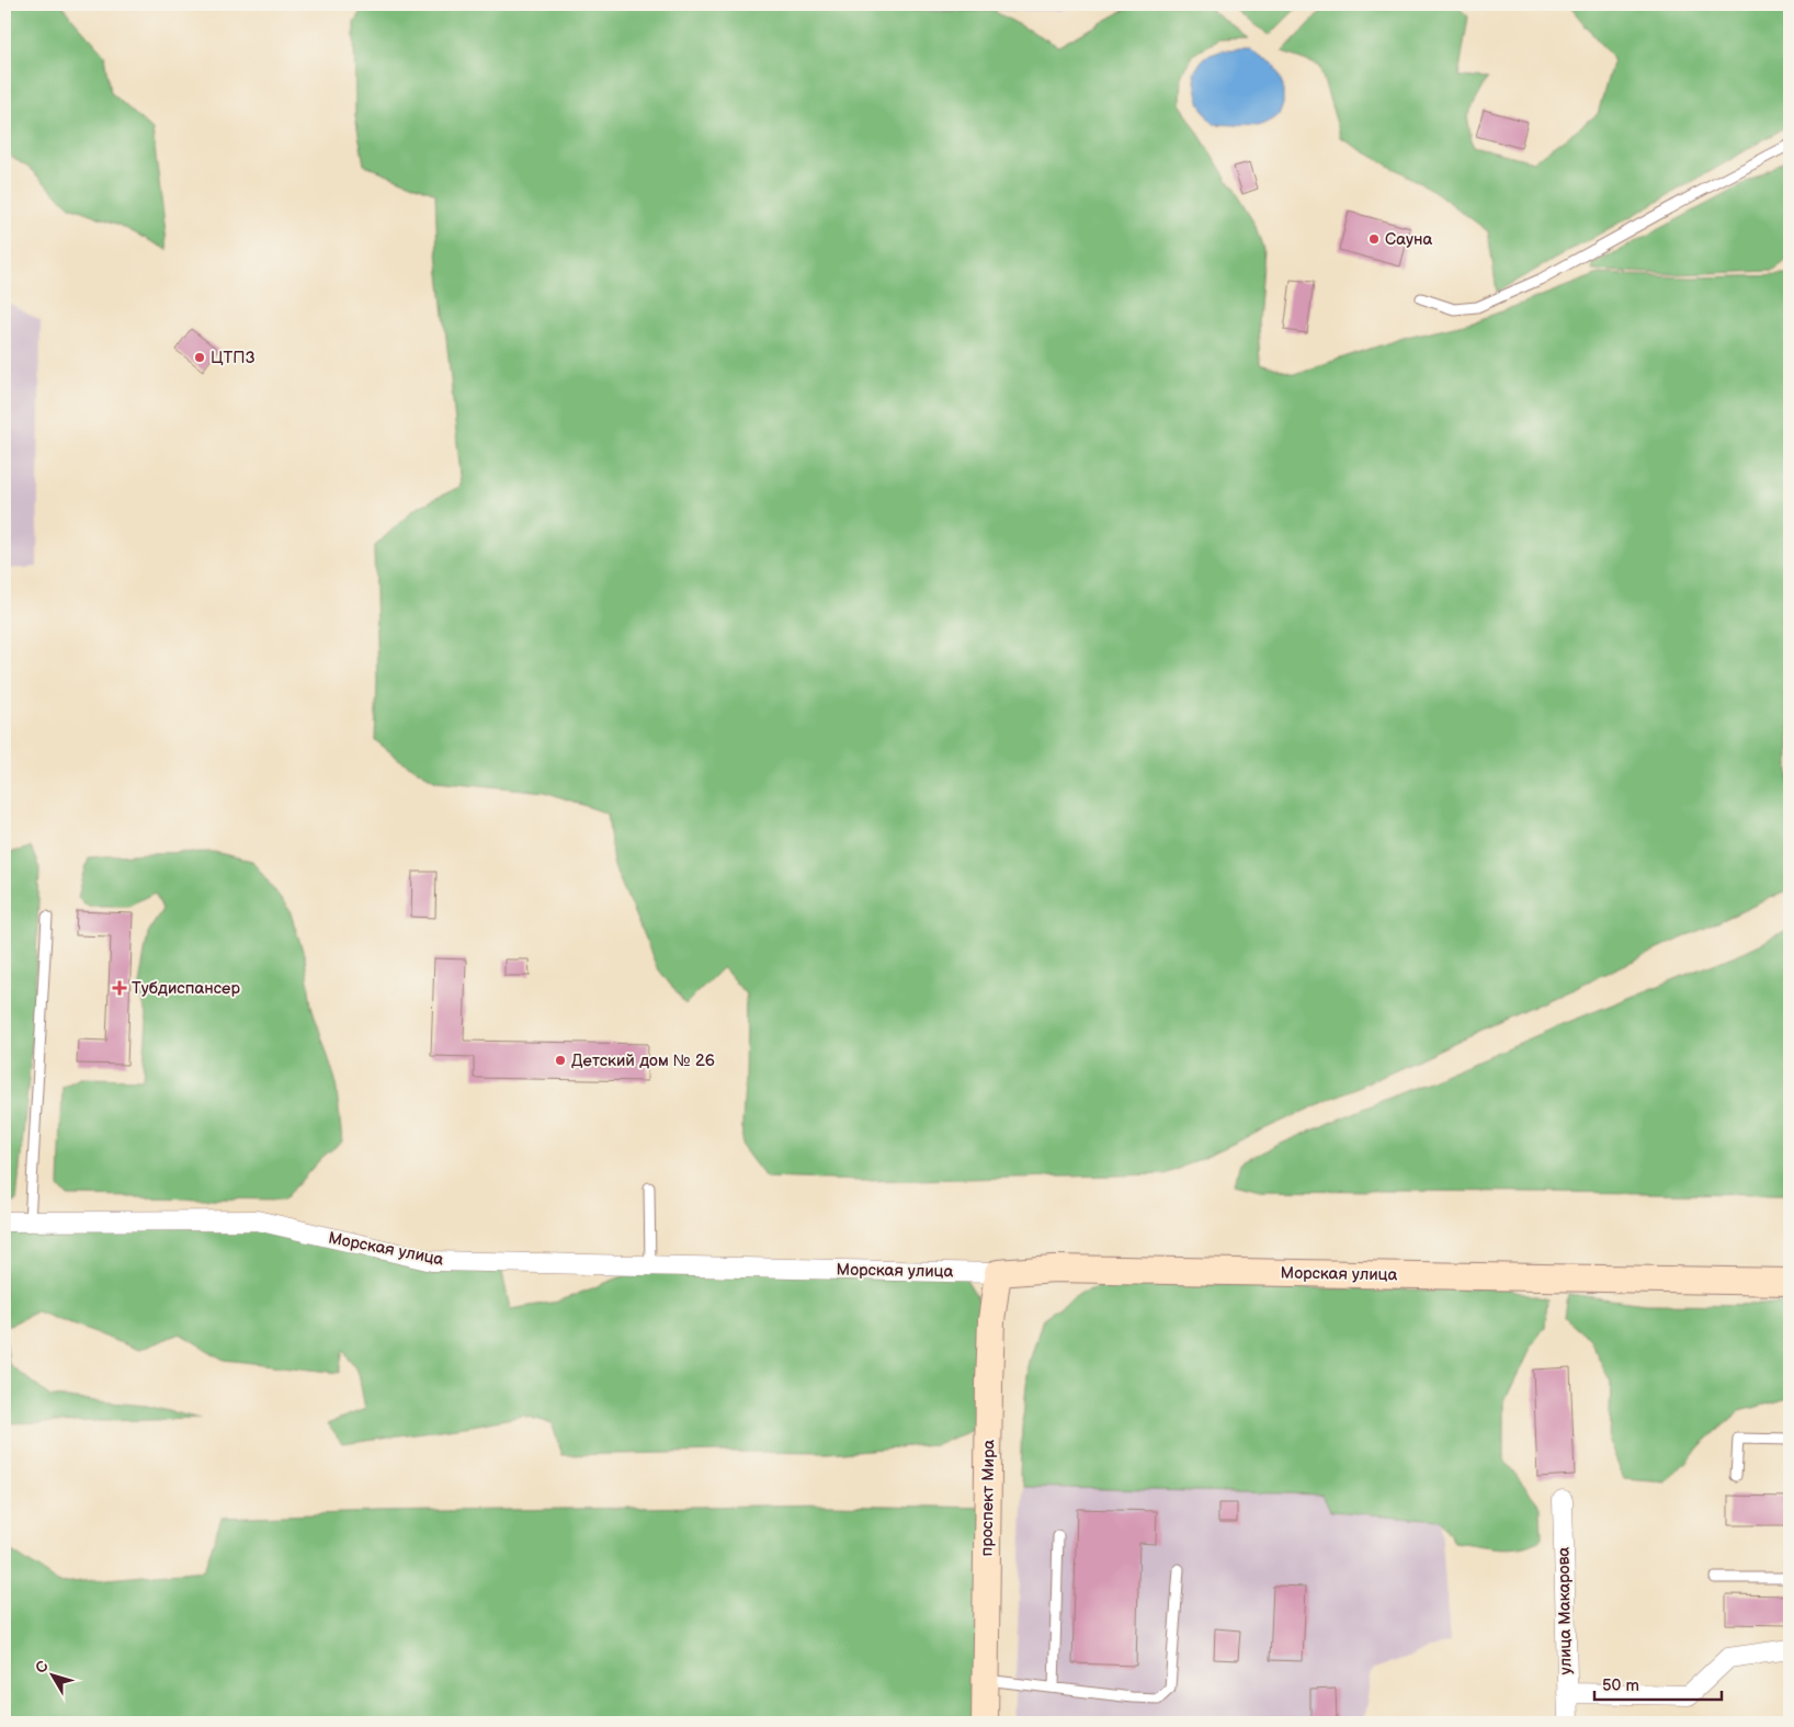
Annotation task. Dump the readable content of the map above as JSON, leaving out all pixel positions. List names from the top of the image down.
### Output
{
  "streets": {
    "main road": ["Морская улица", "проспект Мира"],
    "street": ["улица Макарова"]
  },
  "crossings": [
    ["Морская улица", "проспект Мира"]
  ],
  "places": {
    "other": ["Сауна", "ЦТП3", "Детский дом № 26"],
    "health": ["Тубдиспансер"]
  },
  "scale_bar": "50 m",
  "north": "top left"
}
